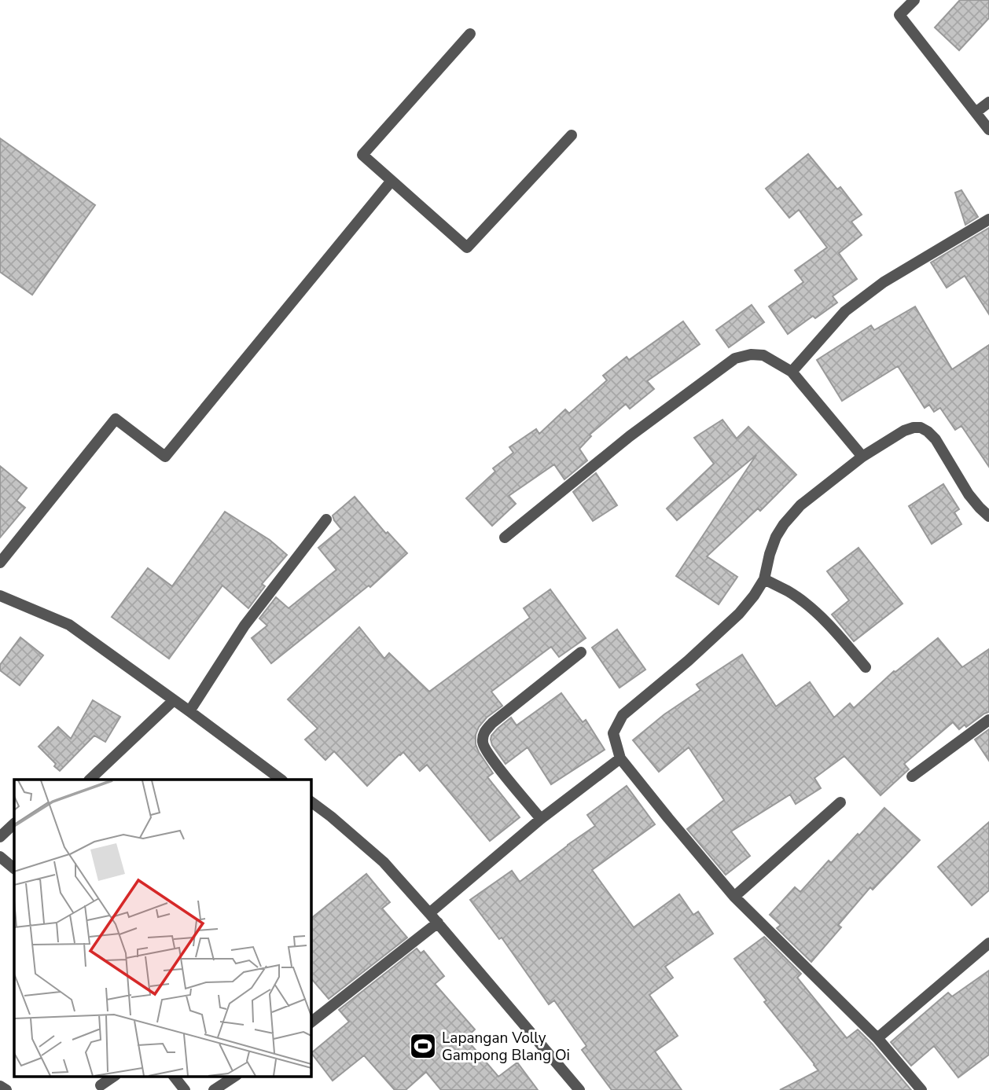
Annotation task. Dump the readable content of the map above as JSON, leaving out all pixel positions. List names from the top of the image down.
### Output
{
  "places": {
    "sports": ["Lapangan Volly Gampong Blang Oi"]
  }
}
